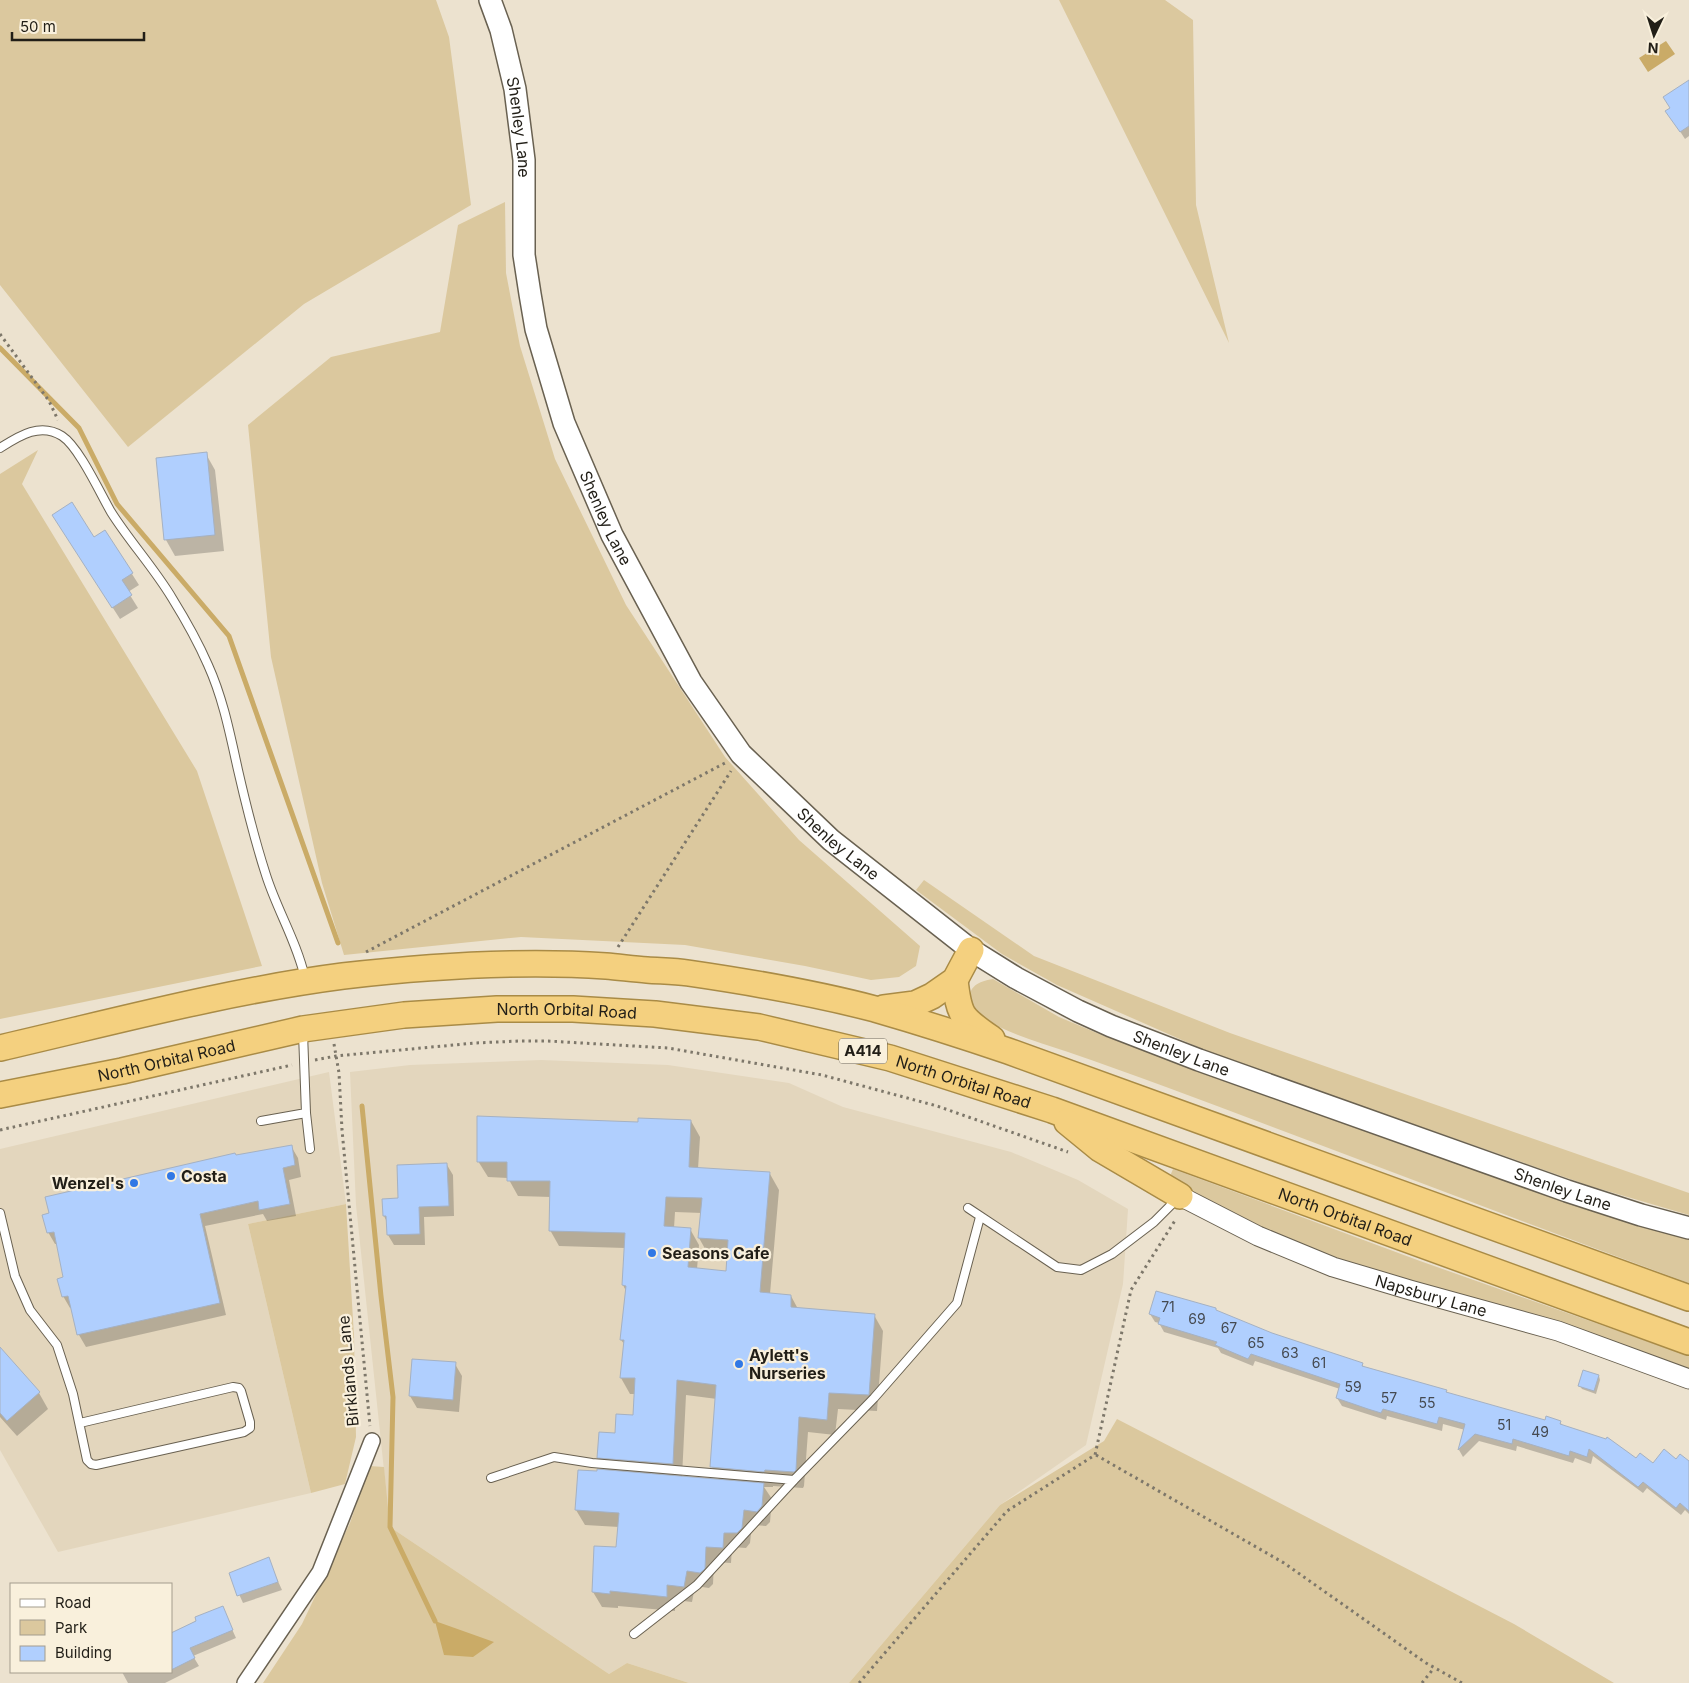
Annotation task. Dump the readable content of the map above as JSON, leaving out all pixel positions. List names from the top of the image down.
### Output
{
  "streets": {
    "highway": ["North Orbital Road", "A414"],
    "main road": ["Shenley Lane"],
    "street": ["Napsbury Lane", "Birklands Lane"]
  },
  "crossings": [
    ["North Orbital Road", "Birklands Lane"]
  ],
  "places": [
    "Costa",
    "Wenzel's",
    "Seasons Cafe",
    "Aylett's Nurseries"
  ],
  "house_numbers": [
    "71",
    "69",
    "67",
    "65",
    "63",
    "61",
    "59",
    "57",
    "55",
    "51",
    "49"
  ],
  "legend": ["Road", "Park", "Building"],
  "scale_bar": "50 m",
  "north": "bottom"
}
